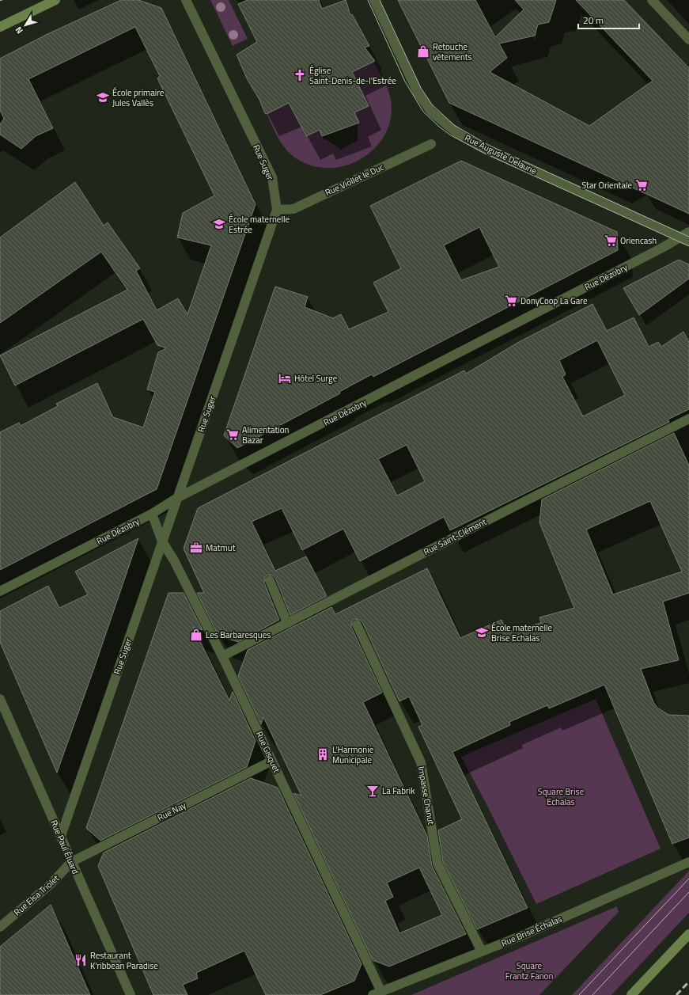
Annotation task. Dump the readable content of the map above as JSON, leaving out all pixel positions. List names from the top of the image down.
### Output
{
  "streets": {
    "street": [
      "Rue Auguste Delaune",
      "Rue Suger",
      "Rue Viollet le Duc",
      "Rue Dézobry",
      "Rue Saint-Clément",
      "Rue Gisquet",
      "Impasse Chanut",
      "Rue Nay",
      "Rue Paul Éluard",
      "Rue Elsa Triolet",
      "Rue Brise Échalas"
    ]
  },
  "crossings": [
    ["Rue Auguste Delaune", "Rue Dézobry"],
    ["Rue Suger", "Rue Viollet le Duc"],
    ["Rue Suger", "Rue Dézobry"],
    ["Rue Suger", "Rue Gisquet"],
    ["Rue Suger", "Rue Paul Éluard"],
    ["Rue Dézobry", "Rue Gisquet"],
    ["Rue Saint-Clément", "Rue Gisquet"],
    ["Rue Gisquet", "Rue Nay"],
    ["Rue Gisquet", "Rue Brise Échalas"],
    ["Impasse Chanut", "Rue Brise Échalas"],
    ["Rue Nay", "Rue Paul Éluard"],
    ["Rue Nay", "Rue Elsa Triolet"],
    ["Rue Paul Éluard", "Rue Elsa Triolet"]
  ],
  "parks": ["Square Brise Echalas", "Square Frantz Fanon"],
  "places": {
    "shop": ["Retouche vêtements", "Les Barbaresques"],
    "church": ["Église Saint-Denis-de-l'Estrée"],
    "school or university": ["École primaire Jules Vallès", "École maternelle Estrée", "École maternelle Brise Echalas"],
    "supermarket": [
      "Star Orientale",
      "Oriencash",
      "DonyCoop La Gare",
      "Alimentation Bazar"
    ],
    "hotel": ["Hôtel Surge"],
    "office": ["Matmut"],
    "building": ["L'Harmonie Municipale"],
    "bar": ["La Fabrik"],
    "restaurant": ["Restaurant K'ribbean Paradise"]
  },
  "scale_bar": "20 m",
  "north": "bottom left"
}
